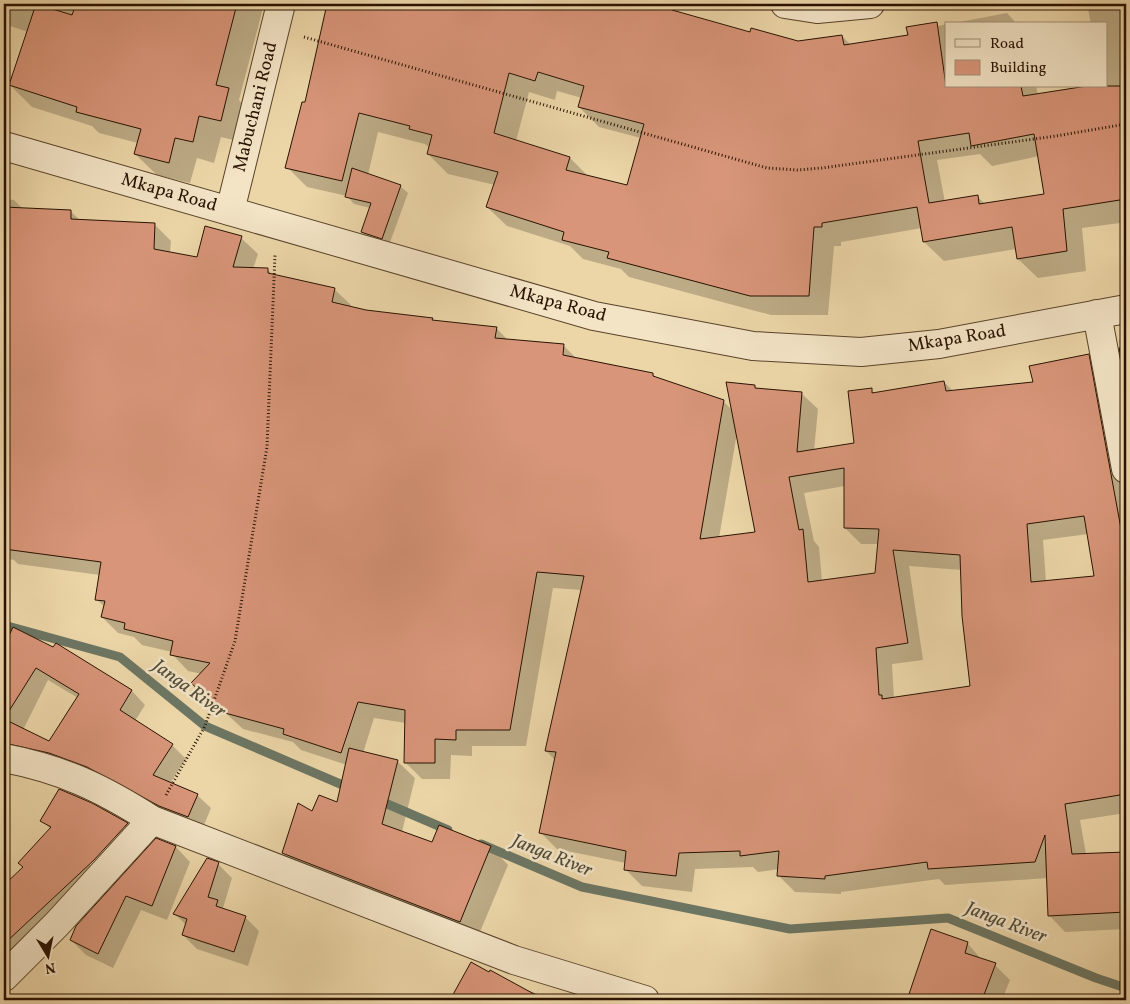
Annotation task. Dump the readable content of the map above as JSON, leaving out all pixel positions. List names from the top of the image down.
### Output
{
  "streets": {
    "street": ["Mabuchani Road", "Mkapa Road"]
  },
  "crossings": [
    ["Mabuchani Road", "Mkapa Road"]
  ],
  "water": ["Janga River"],
  "legend": ["Road", "Building"],
  "north": "bottom"
}
